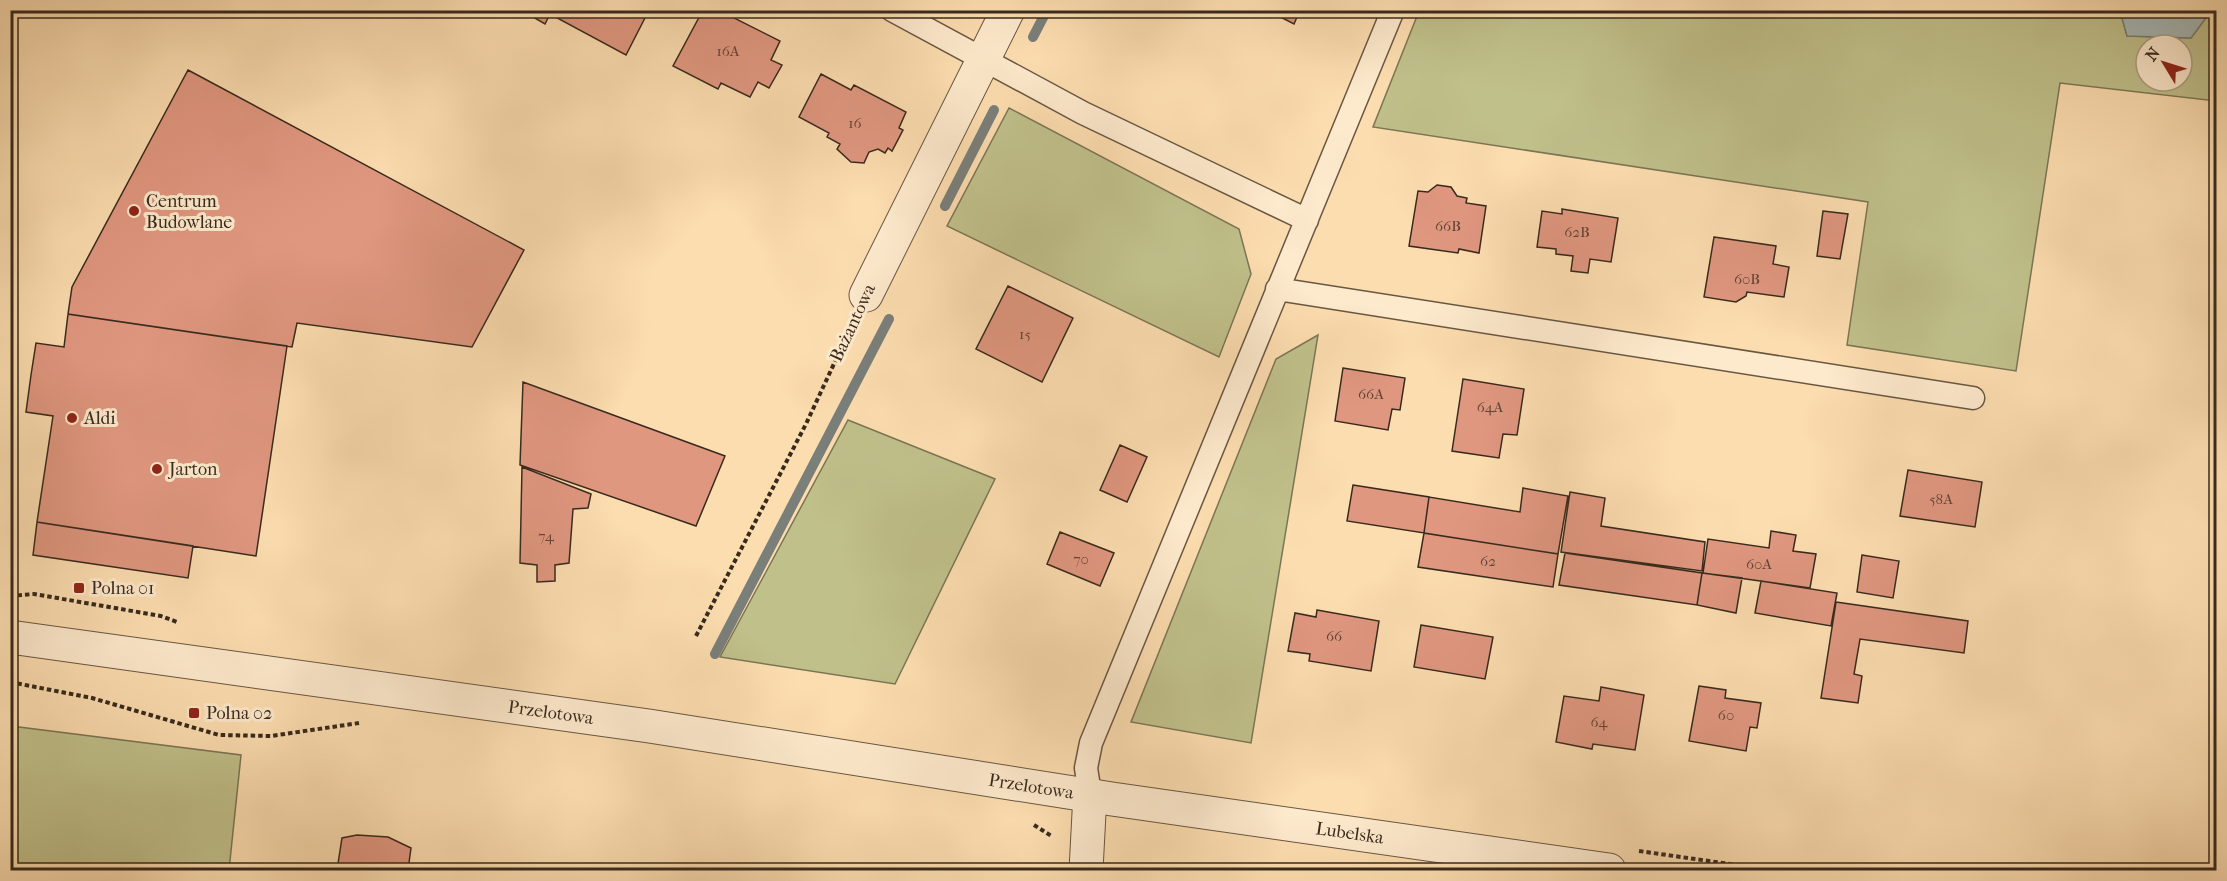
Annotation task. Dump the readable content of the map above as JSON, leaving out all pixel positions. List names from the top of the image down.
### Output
{
  "streets": {
    "street": ["Bażantowa", "Przelotowa", "Lubelska"]
  },
  "crossings": [
    ["Przelotowa", "Lubelska"]
  ],
  "places": {
    "other": ["Centrum Budowlane", "Aldi", "Jarton"],
    "transit": ["Polna 01", "Polna 02"]
  },
  "house_numbers": [
    "16A",
    "16",
    "66B",
    "62B",
    "60B",
    "15",
    "66A",
    "64A",
    "58A",
    "74",
    "70",
    "62",
    "60A",
    "66",
    "60",
    "64"
  ],
  "north": "top left"
}
